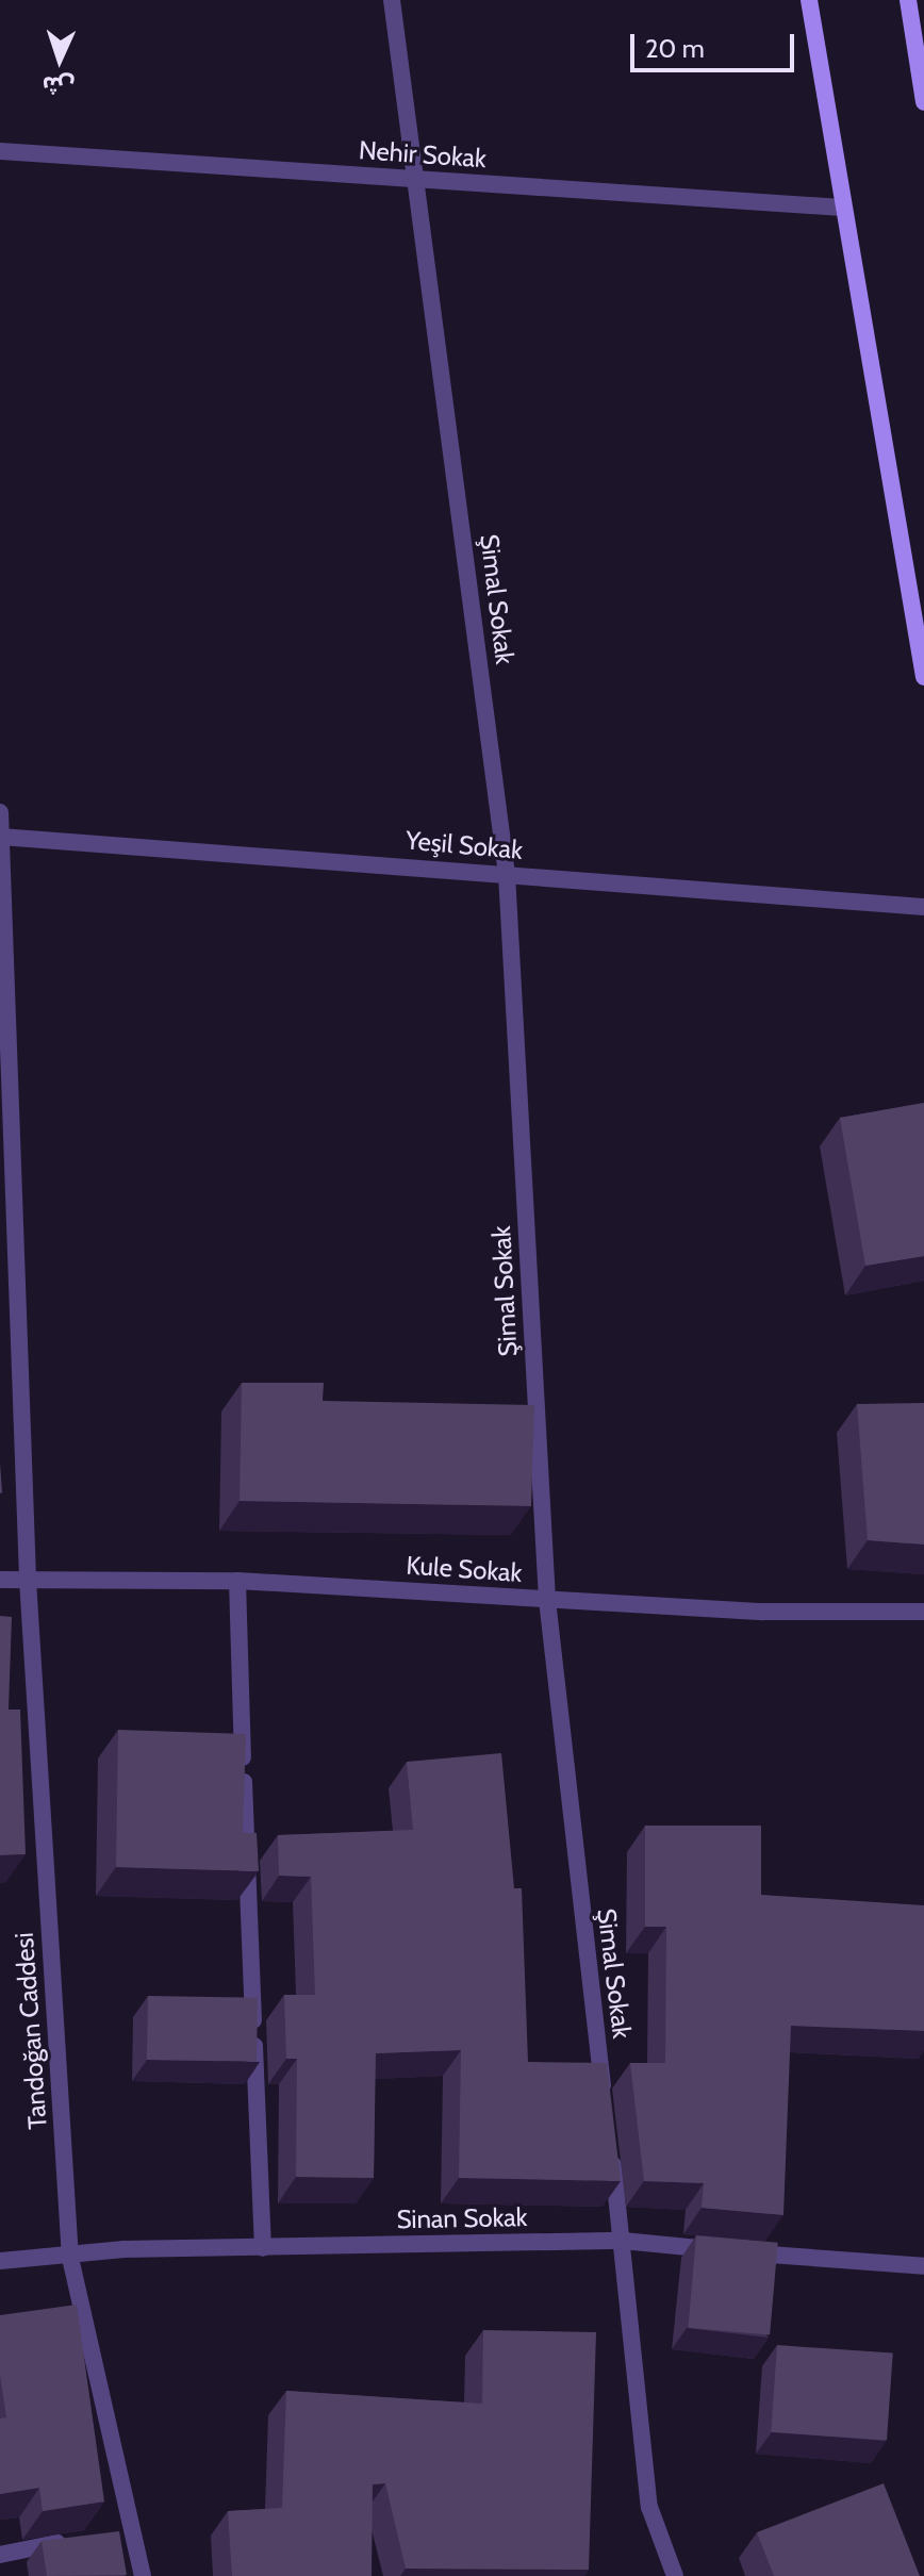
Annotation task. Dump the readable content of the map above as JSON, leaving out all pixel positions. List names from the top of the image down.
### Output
{
  "streets": {
    "street": [
      "Nehir Sokak",
      "Şimal Sokak",
      "Yeşil Sokak",
      "Kule Sokak",
      "Tandoğan Caddesi",
      "Sinan Sokak"
    ]
  },
  "crossings": [
    ["Nehir Sokak", "Şimal Sokak"],
    ["Şimal Sokak", "Yeşil Sokak"],
    ["Şimal Sokak", "Kule Sokak"],
    ["Yeşil Sokak", "Tandoğan Caddesi"],
    ["Kule Sokak", "Tandoğan Caddesi"],
    ["Tandoğan Caddesi", "Sinan Sokak"]
  ],
  "scale_bar": "20 m",
  "north": "bottom"
}
